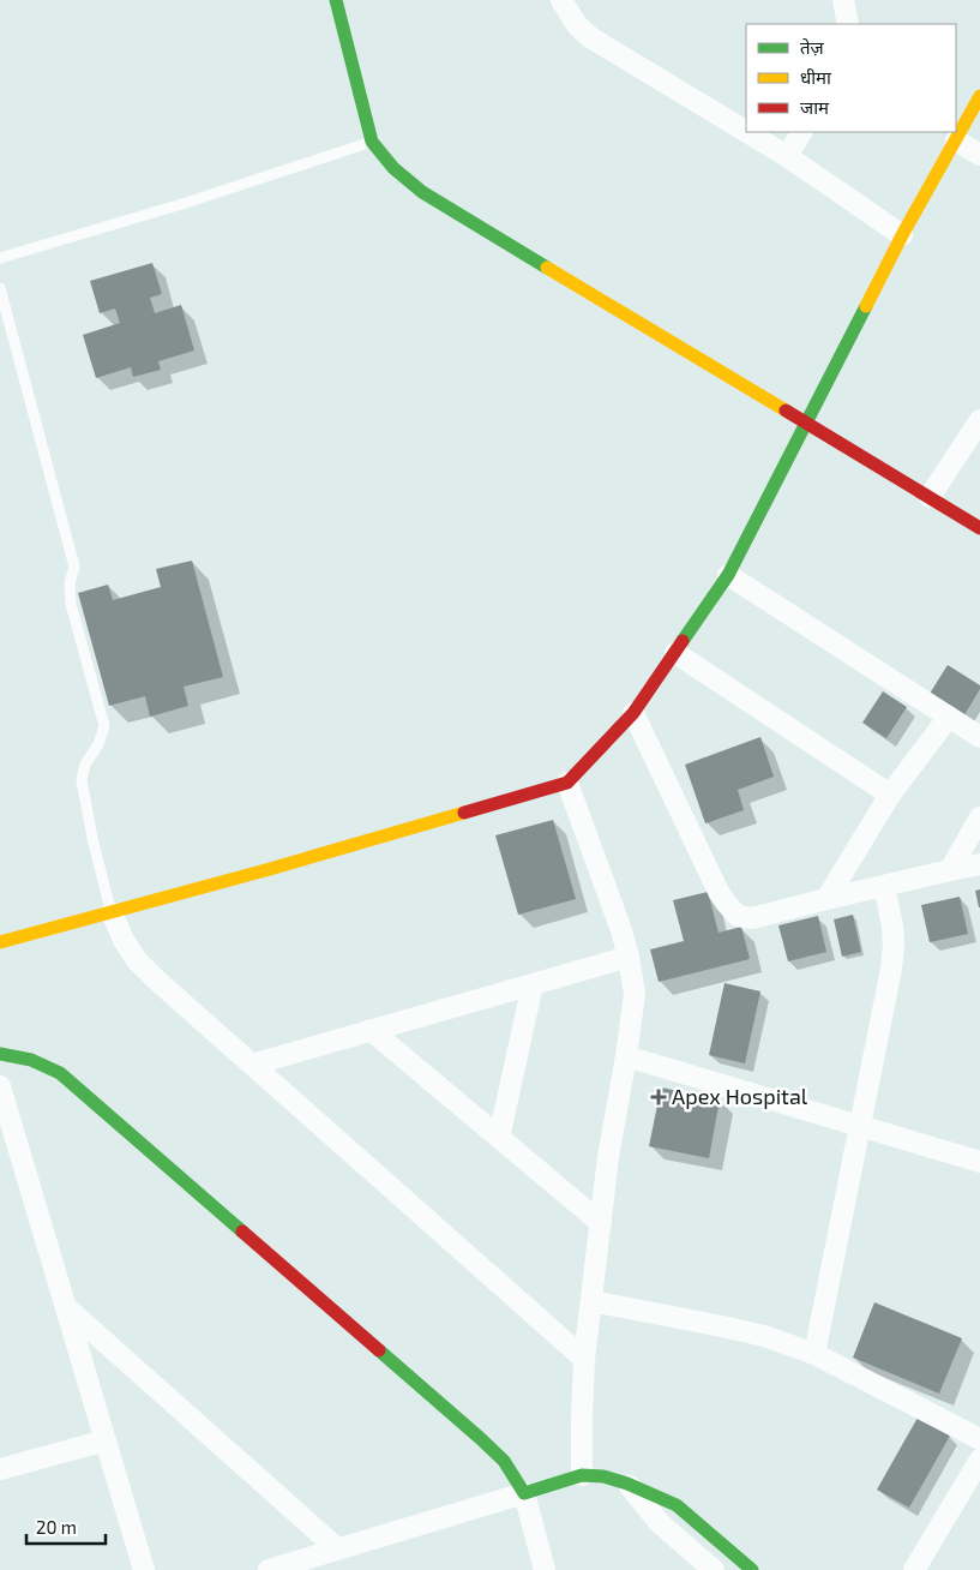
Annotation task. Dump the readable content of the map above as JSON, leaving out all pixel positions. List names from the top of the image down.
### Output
{
  "places": {
    "health": ["Apex Hospital"]
  },
  "legend": ["तेज़", "धीमा", "जाम"],
  "scale_bar": "20 m"
}
